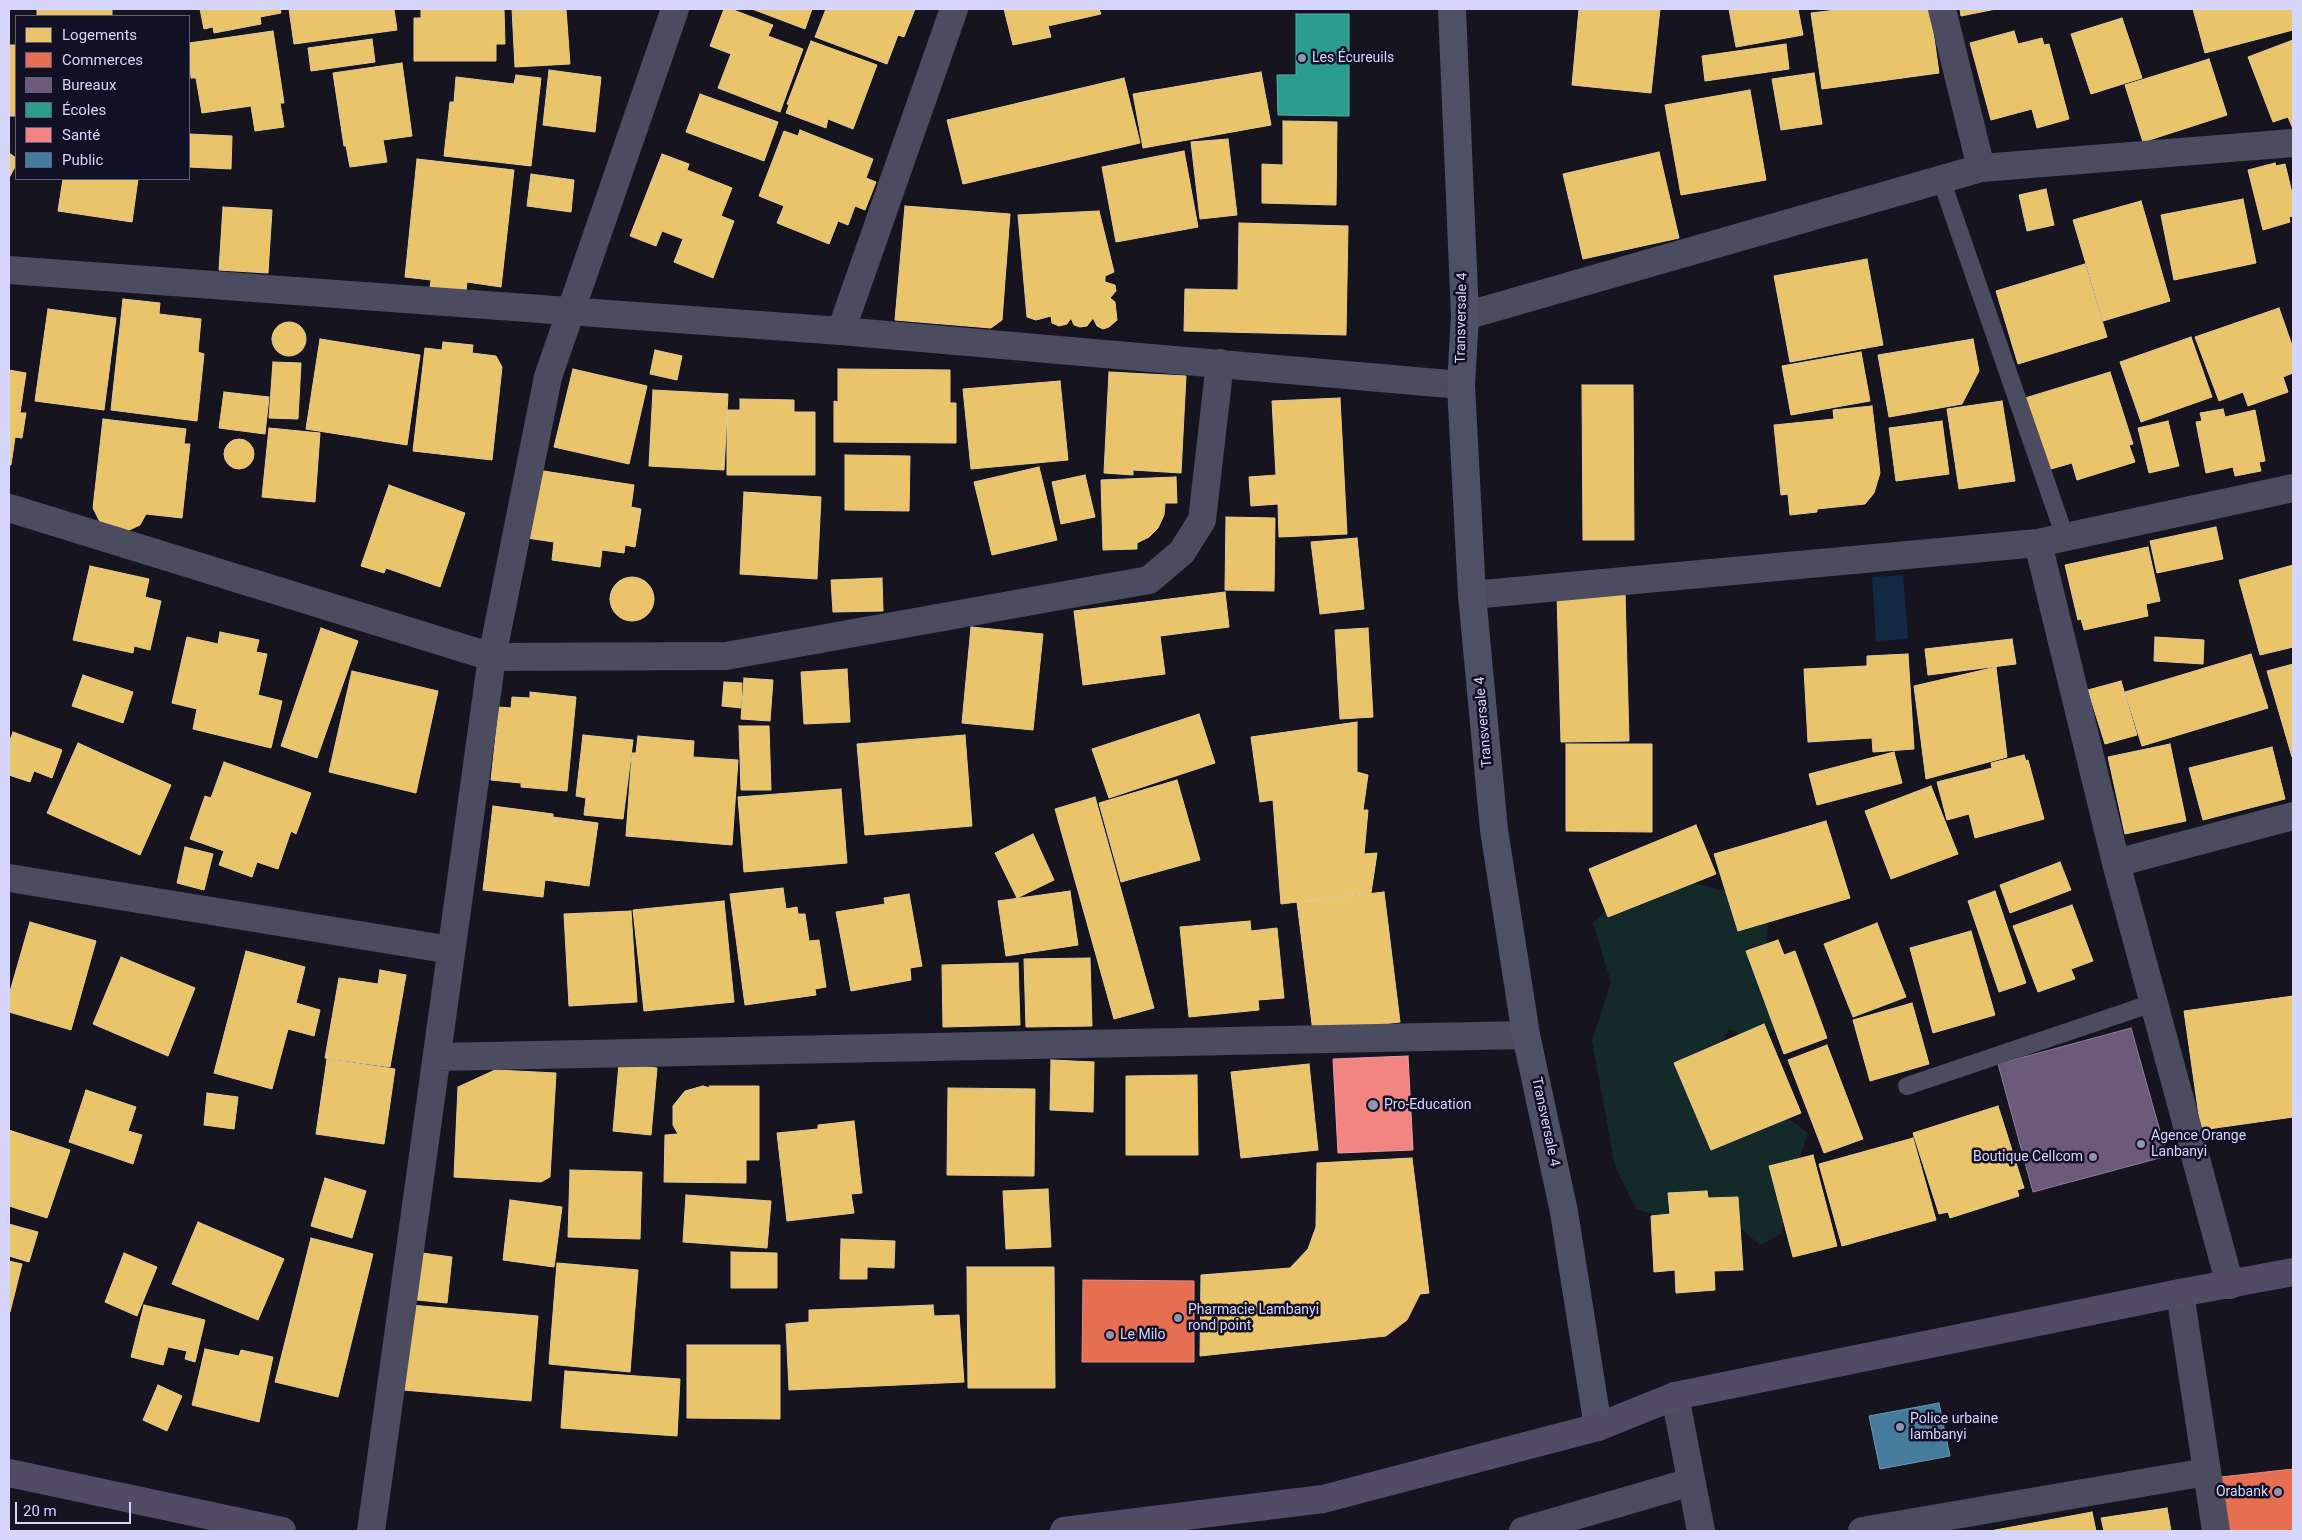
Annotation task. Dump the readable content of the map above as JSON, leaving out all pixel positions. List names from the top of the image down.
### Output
{
  "streets": {
    "main road": ["Transversale 4"]
  },
  "places": [
    "Les Écureuils",
    "Pro-Education",
    "Agence Orange Lanbanyi",
    "Boutique Cellcom",
    "Pharmacie Lambanyi rond point",
    "Le Milo",
    "Police urbaine lambanyi",
    "Orabank"
  ],
  "legend": [
    "Logements",
    "Commerces",
    "Bureaux",
    "Écoles",
    "Santé",
    "Public"
  ],
  "scale_bar": "20 m"
}
